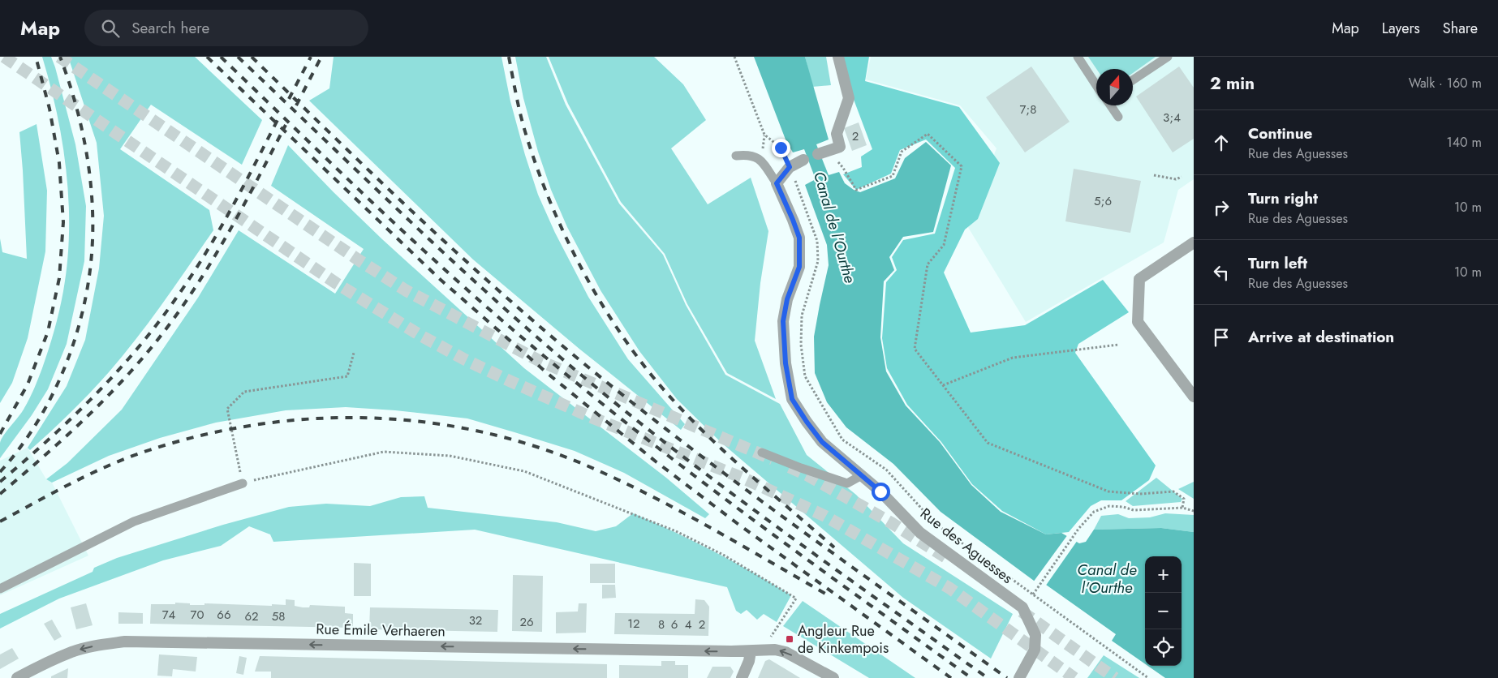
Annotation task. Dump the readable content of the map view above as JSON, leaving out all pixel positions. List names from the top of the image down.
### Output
{
  "streets": {
    "street": ["Rue des Aguesses", "Rue Émile Verhaeren"]
  },
  "one_way": ["Rue Émile Verhaeren"],
  "water": ["Canal de l'Ourthe"],
  "places": {
    "transit": ["Angleur Rue de Kinkempois"]
  },
  "house_numbers": [
    "7;8",
    "3;4",
    "2",
    "5;6",
    "74",
    "70",
    "66",
    "62",
    "58",
    "32",
    "26",
    "12",
    "8",
    "6",
    "4",
    "2"
  ],
  "north": "top",
  "page": {
    "header": "Map",
    "search": "Search here",
    "nav": ["Map", "Layers", "Share"],
    "heading": ["2 min", "Walk · 160 m"],
    "list": [
      ["Continue", "Rue des Aguesses", "140 m"],
      ["Turn right", "Rue des Aguesses", "10 m"],
      ["Turn left", "Rue des Aguesses", "10 m"],
      "Arrive at destination"
    ],
    "map_buttons": ["+", "−"]
  }
}
